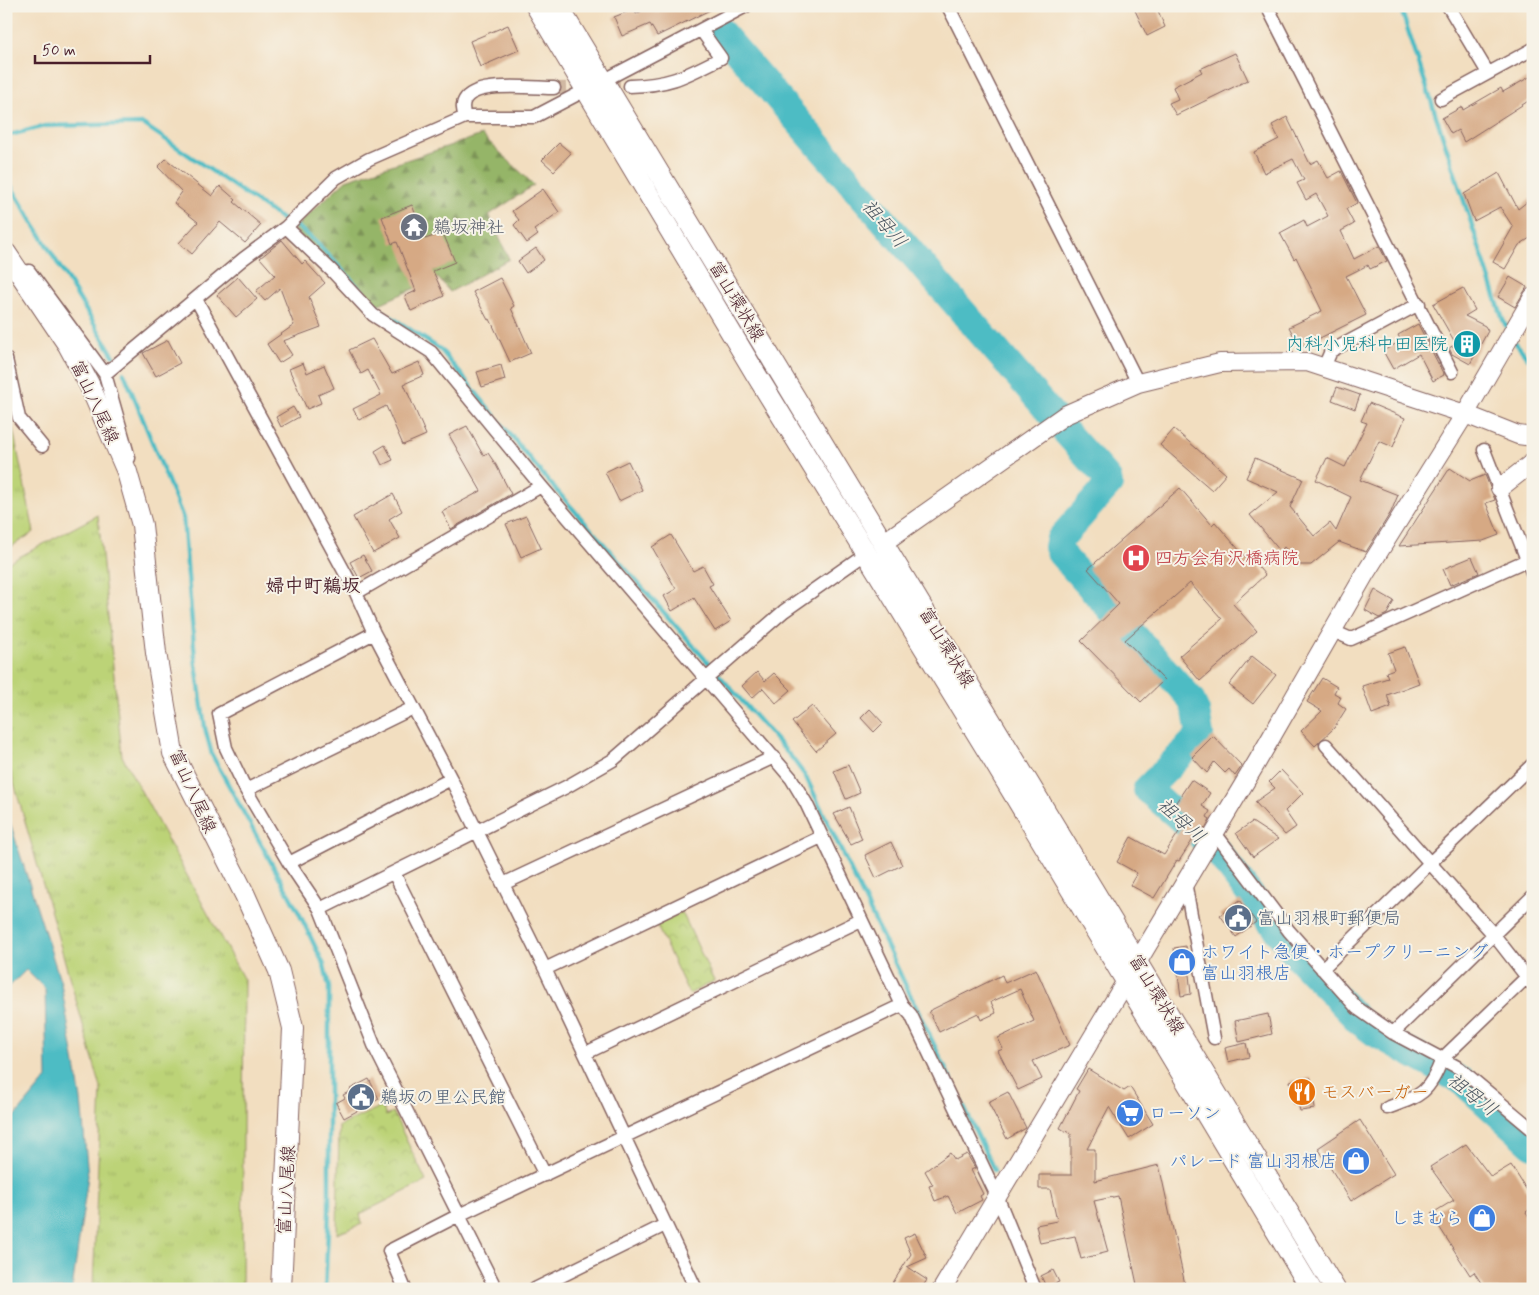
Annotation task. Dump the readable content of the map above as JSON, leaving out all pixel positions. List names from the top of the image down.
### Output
{
  "streets": {
    "main road": ["富山環状線", "富山八尾線"]
  },
  "districts": ["婦中町鵜坂"],
  "water": ["祖母川"],
  "places": {
    "temple": ["鵜坂神社"],
    "building": ["内科小児科中田医院"],
    "hospital": ["四方会有沢橋病院"],
    "public building": ["富山羽根町郵便局", "鵜坂の里公民館"],
    "shop": ["ホワイト急便・ホープクリーニング 富山羽根店", "パレード 富山羽根店", "しまむら"],
    "restaurant": ["モスバーガー"],
    "supermarket": ["ローソン"]
  },
  "scale_bar": "50 m"
}
